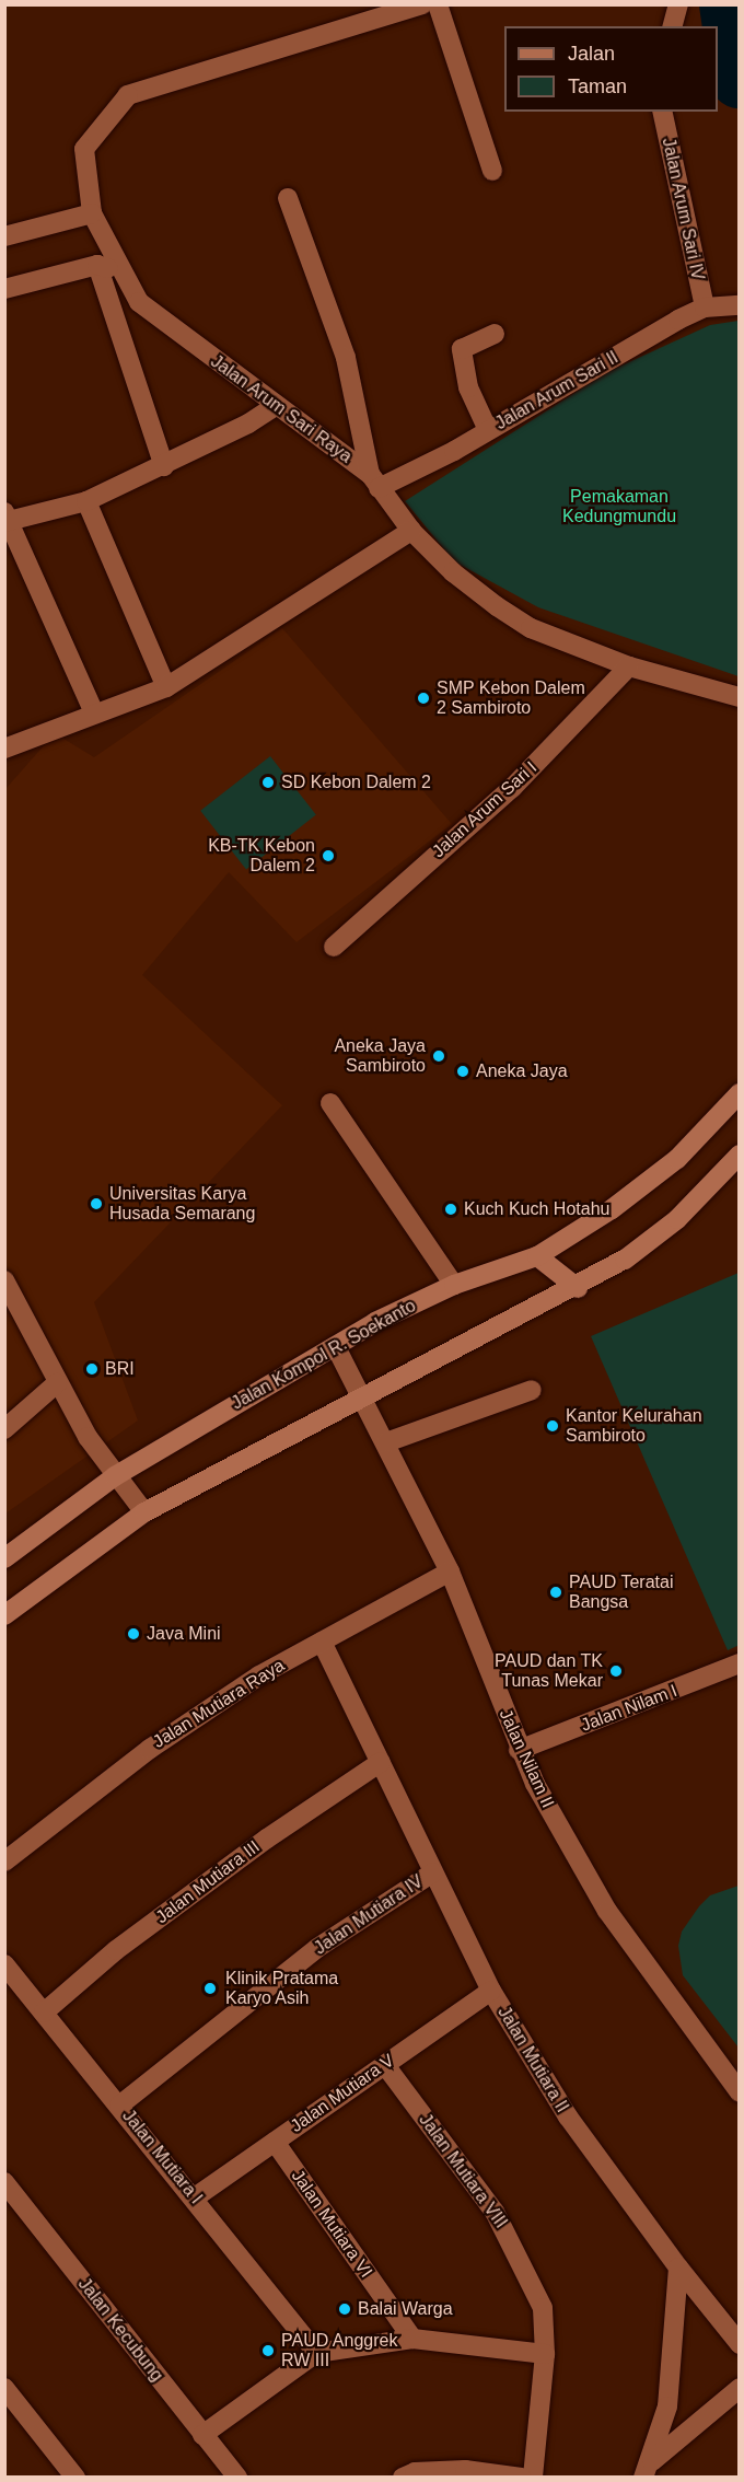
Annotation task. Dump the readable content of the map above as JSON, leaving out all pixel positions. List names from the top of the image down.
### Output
{
  "streets": {
    "main road": ["Jalan Kompol R. Soekanto"],
    "street": [
      "Jalan Arum Sari IV",
      "Jalan Arum Sari II",
      "Jalan Arum Sari Raya",
      "Jalan Arum Sari I",
      "Jalan Mutiara Raya",
      "Jalan Nilam I",
      "Jalan Nilam II",
      "Jalan Mutiara III",
      "Jalan Mutiara IV",
      "Jalan Mutiara II",
      "Jalan Mutiara V",
      "Jalan Mutiara I",
      "Jalan Mutiara VIII",
      "Jalan Mutiara VI",
      "Jalan Kecubung"
    ]
  },
  "crossings": [
    ["Jalan Arum Sari IV", "Jalan Arum Sari II"],
    ["Jalan Arum Sari II", "Jalan Arum Sari Raya"],
    ["Jalan Arum Sari Raya", "Jalan Arum Sari I"],
    ["Jalan Kompol R. Soekanto", "Jalan Nilam II"],
    ["Jalan Mutiara Raya", "Jalan Nilam II"],
    ["Jalan Mutiara Raya", "Jalan Mutiara II"],
    ["Jalan Nilam I", "Jalan Nilam II"],
    ["Jalan Mutiara III", "Jalan Mutiara II"],
    ["Jalan Mutiara III", "Jalan Mutiara I"],
    ["Jalan Mutiara IV", "Jalan Mutiara II"],
    ["Jalan Mutiara IV", "Jalan Mutiara I"],
    ["Jalan Mutiara II", "Jalan Mutiara V"],
    ["Jalan Mutiara V", "Jalan Mutiara I"],
    ["Jalan Mutiara V", "Jalan Mutiara VIII"],
    ["Jalan Mutiara V", "Jalan Mutiara VI"]
  ],
  "parks": ["Pemakaman Kedungmundu"],
  "places": [
    "SMP Kebon Dalem 2 Sambiroto",
    "SD Kebon Dalem 2",
    "KB-TK Kebon Dalem 2",
    "Aneka Jaya Sambiroto",
    "Aneka Jaya",
    "Universitas Karya Husada Semarang",
    "Kuch Kuch Hotahu",
    "BRI",
    "Kantor Kelurahan Sambiroto",
    "PAUD Teratai Bangsa",
    "Java Mini",
    "PAUD dan TK Tunas Mekar",
    "Klinik Pratama Karyo Asih",
    "Balai Warga",
    "PAUD Anggrek RW III"
  ],
  "legend": ["Jalan", "Taman"]
}
